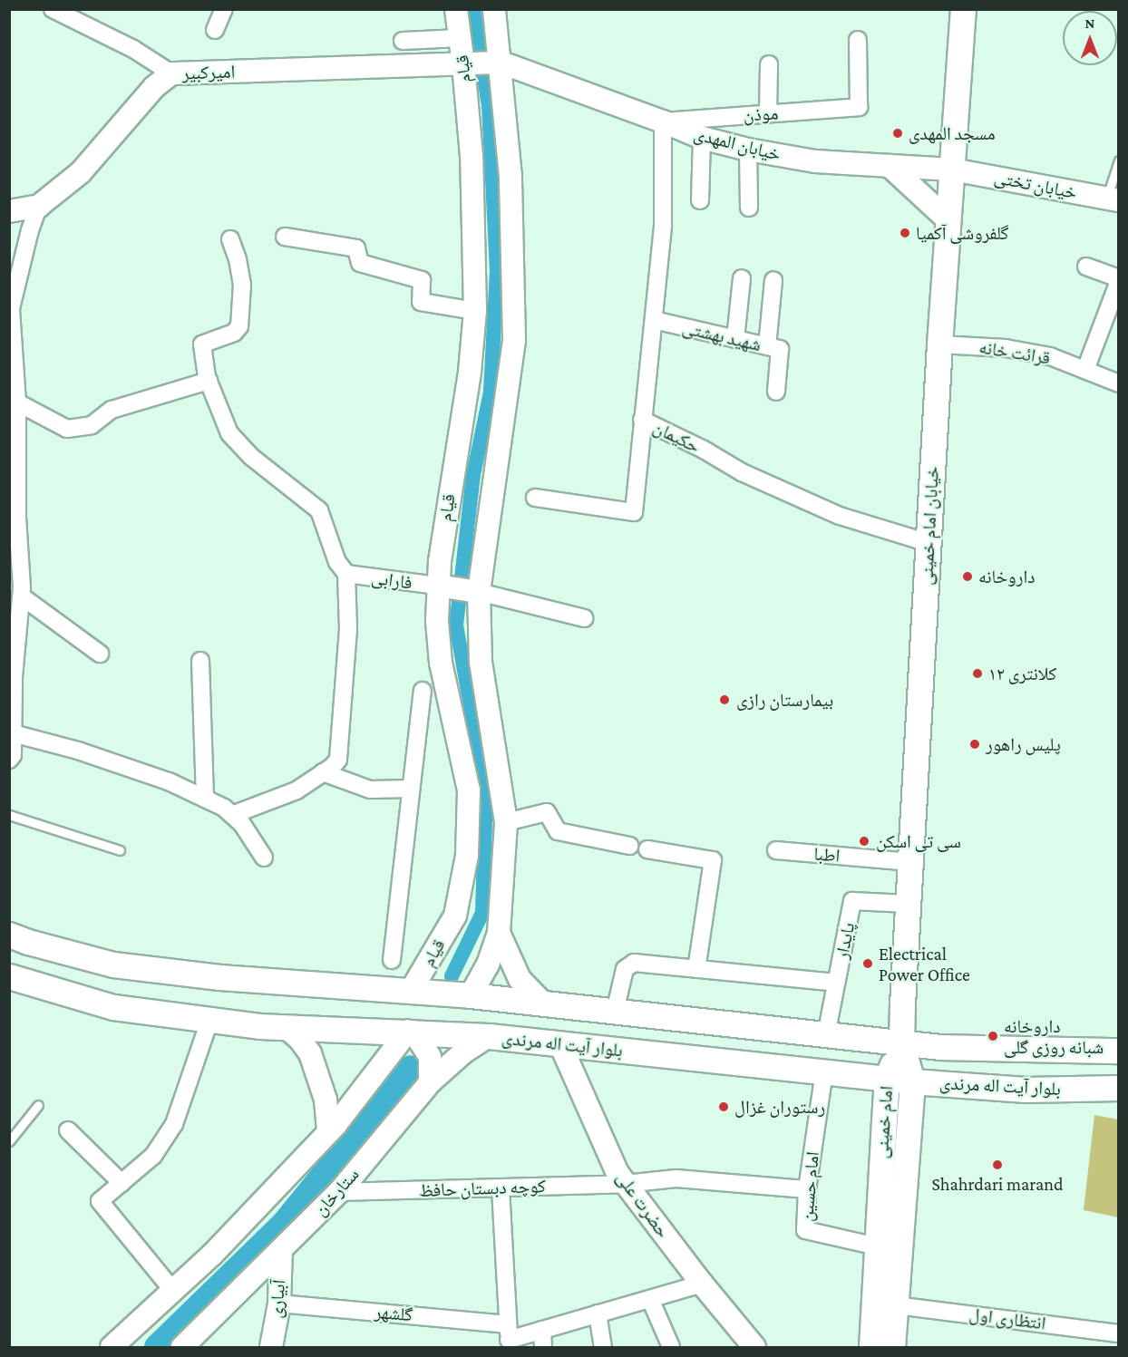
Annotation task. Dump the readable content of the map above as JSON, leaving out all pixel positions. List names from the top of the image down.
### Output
{
  "streets": {
    "main road": ["خیابان امام خمینی", "بلوار آیت اله مرندی", "امام خمینی"],
    "street": [
      "قیام",
      "امیرکبیر",
      "موذن",
      "خیابان المهدی",
      "خیابان تختی",
      "شهید بهشتی",
      "قرائت خانه",
      "حکیمان",
      "فارابی",
      "اطبا",
      "پایدار",
      "امام حسین",
      "کوچه دبستان حافظ",
      "ستارخان",
      "حضرت علی",
      "آبیاری",
      "گلشهر",
      "انتظاری اول"
    ]
  },
  "crossings": [
    ["قیام", "امیرکبیر"],
    ["قیام", "فارابی"],
    ["قیام", "بلوار آیت اله مرندی"],
    ["امیرکبیر", "خیابان المهدی"],
    ["موذن", "خیابان المهدی"],
    ["موذن", "حکیمان"],
    ["خیابان المهدی", "خیابان تختی"],
    ["خیابان المهدی", "حکیمان"],
    ["خیابان المهدی", "خیابان امام خمینی"],
    ["خیابان تختی", "خیابان امام خمینی"],
    ["شهید بهشتی", "حکیمان"],
    ["قرائت خانه", "خیابان امام خمینی"],
    ["حکیمان", "خیابان امام خمینی"],
    ["خیابان امام خمینی", "اطبا"],
    ["خیابان امام خمینی", "پایدار"],
    ["خیابان امام خمینی", "بلوار آیت اله مرندی"],
    ["خیابان امام خمینی", "امام خمینی"],
    ["پایدار", "بلوار آیت اله مرندی"],
    ["بلوار آیت اله مرندی", "امام خمینی"],
    ["بلوار آیت اله مرندی", "امام حسین"],
    ["بلوار آیت اله مرندی", "ستارخان"],
    ["بلوار آیت اله مرندی", "حضرت علی"],
    ["امام خمینی", "امام حسین"],
    ["امام خمینی", "انتظاری اول"],
    ["امام حسین", "کوچه دبستان حافظ"],
    ["کوچه دبستان حافظ", "ستارخان"],
    ["کوچه دبستان حافظ", "حضرت علی"],
    ["ستارخان", "آبیاری"],
    ["حضرت علی", "گلشهر"],
    ["آبیاری", "گلشهر"]
  ],
  "places": [
    "مسجد المهدی",
    "گلفروشی آکمیا",
    "داروخانه",
    "کلانتری ۱۲",
    "بیمارستان رازی",
    "پلیس راهور",
    "سی تی اسکن",
    "Electrical Power Office",
    "داروخانه شبانه روزی گلی",
    "رستوران غزال",
    "Shahrdari marand"
  ],
  "north": "top"
}
